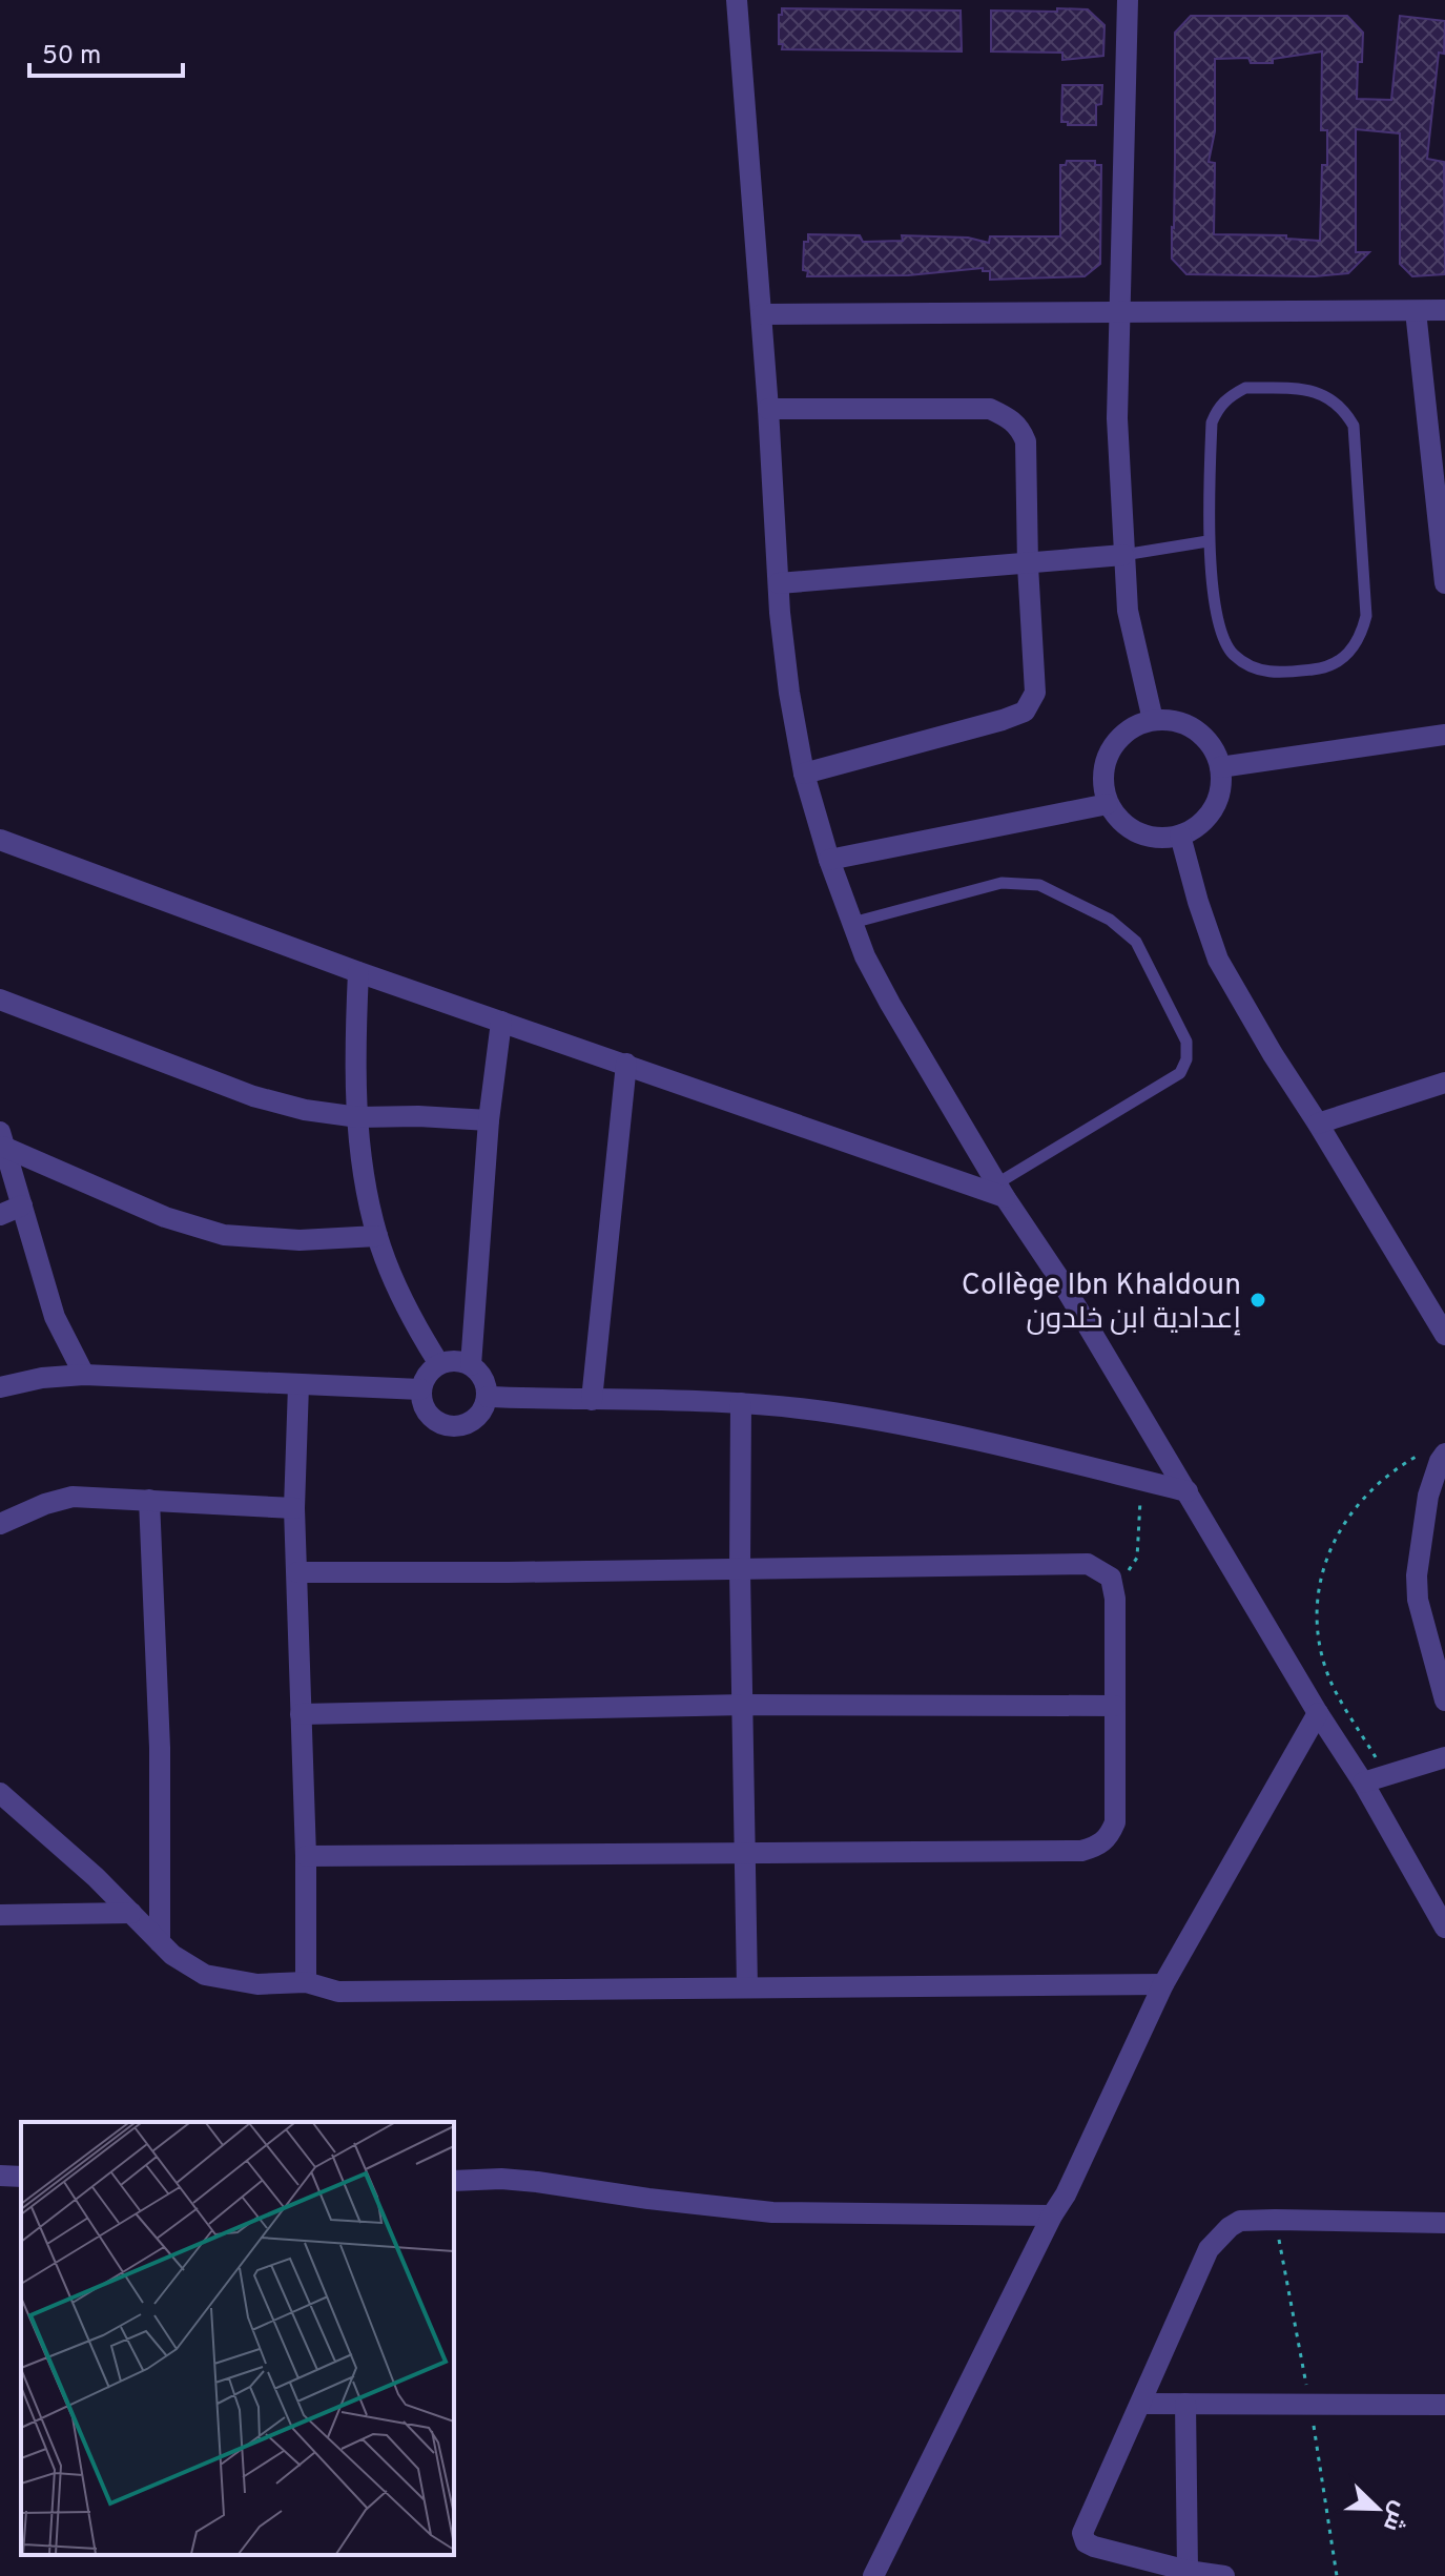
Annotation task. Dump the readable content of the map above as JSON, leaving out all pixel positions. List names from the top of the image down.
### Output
{
  "places": ["Collège Ibn Khaldoun إعدادية ابن خلدون"],
  "scale_bar": "50 m",
  "north": "bottom right"
}
